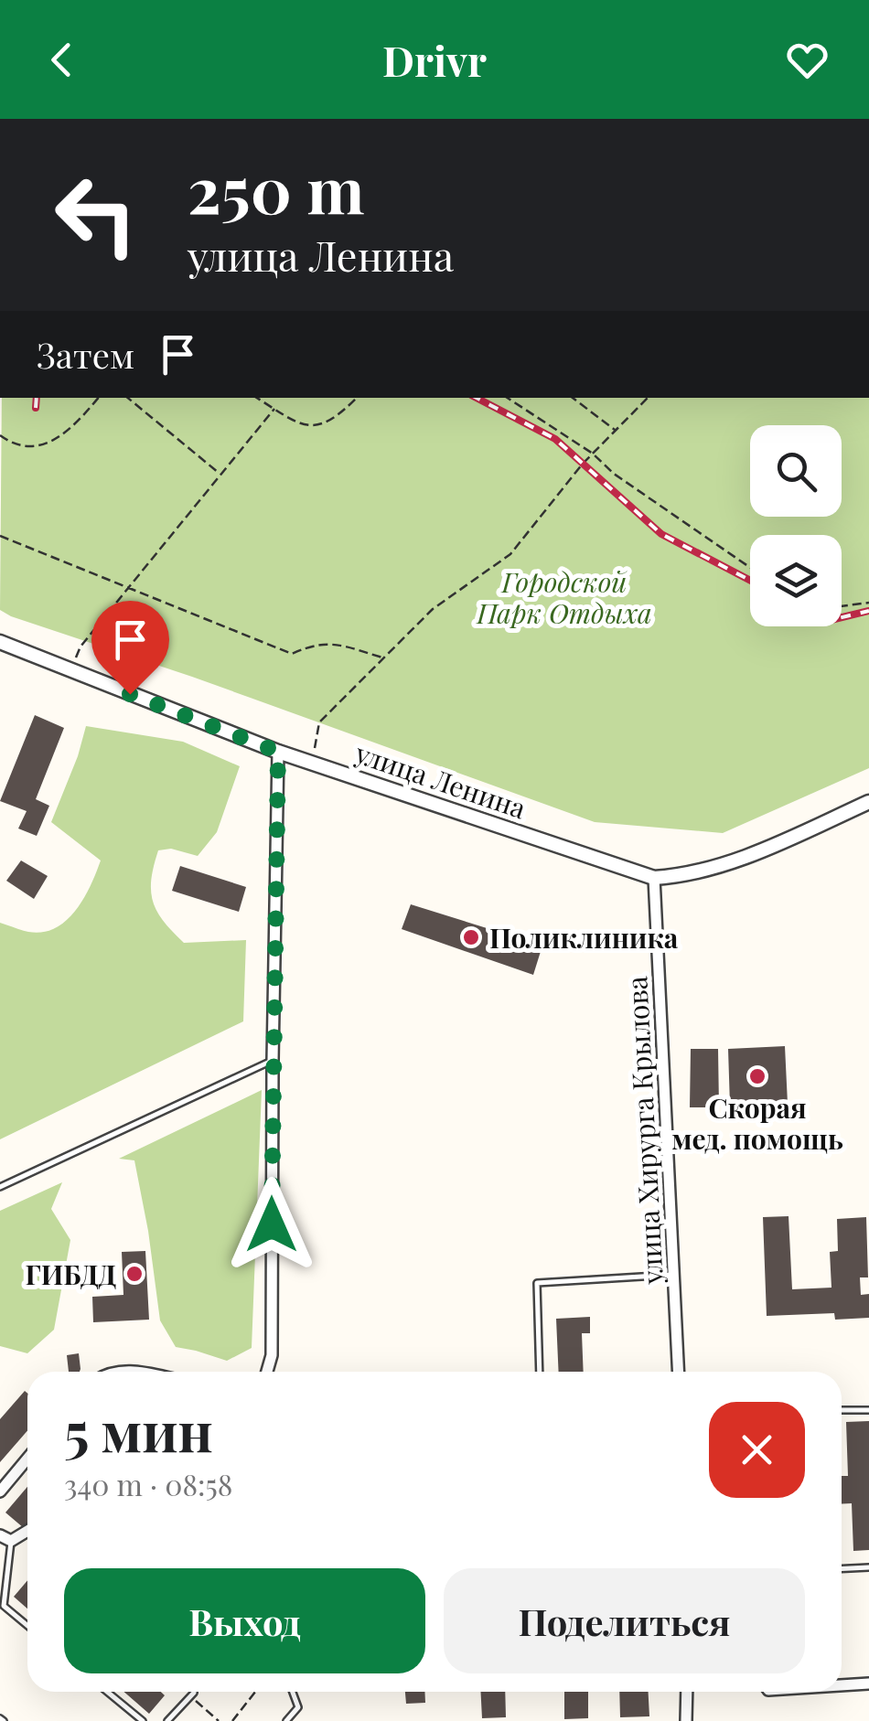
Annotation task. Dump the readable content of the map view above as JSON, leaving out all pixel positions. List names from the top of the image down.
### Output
{
  "streets": {
    "street": ["улица Ленина", "улица Хирурга Крылова"]
  },
  "crossings": [
    ["улица Ленина", "улица Хирурга Крылова"]
  ],
  "parks": ["Городской Парк Отдыха"],
  "places": ["Поликлиника", "Скорая мед. помощь", "ГИБДД"],
  "page": {
    "header": "Drivr",
    "turn": ["250 m", "улица Ленина"],
    "then": "Затем",
    "heading": ["5 мин", "340 m · 08:58"],
    "buttons": ["Выход", "Поделиться"]
  }
}
